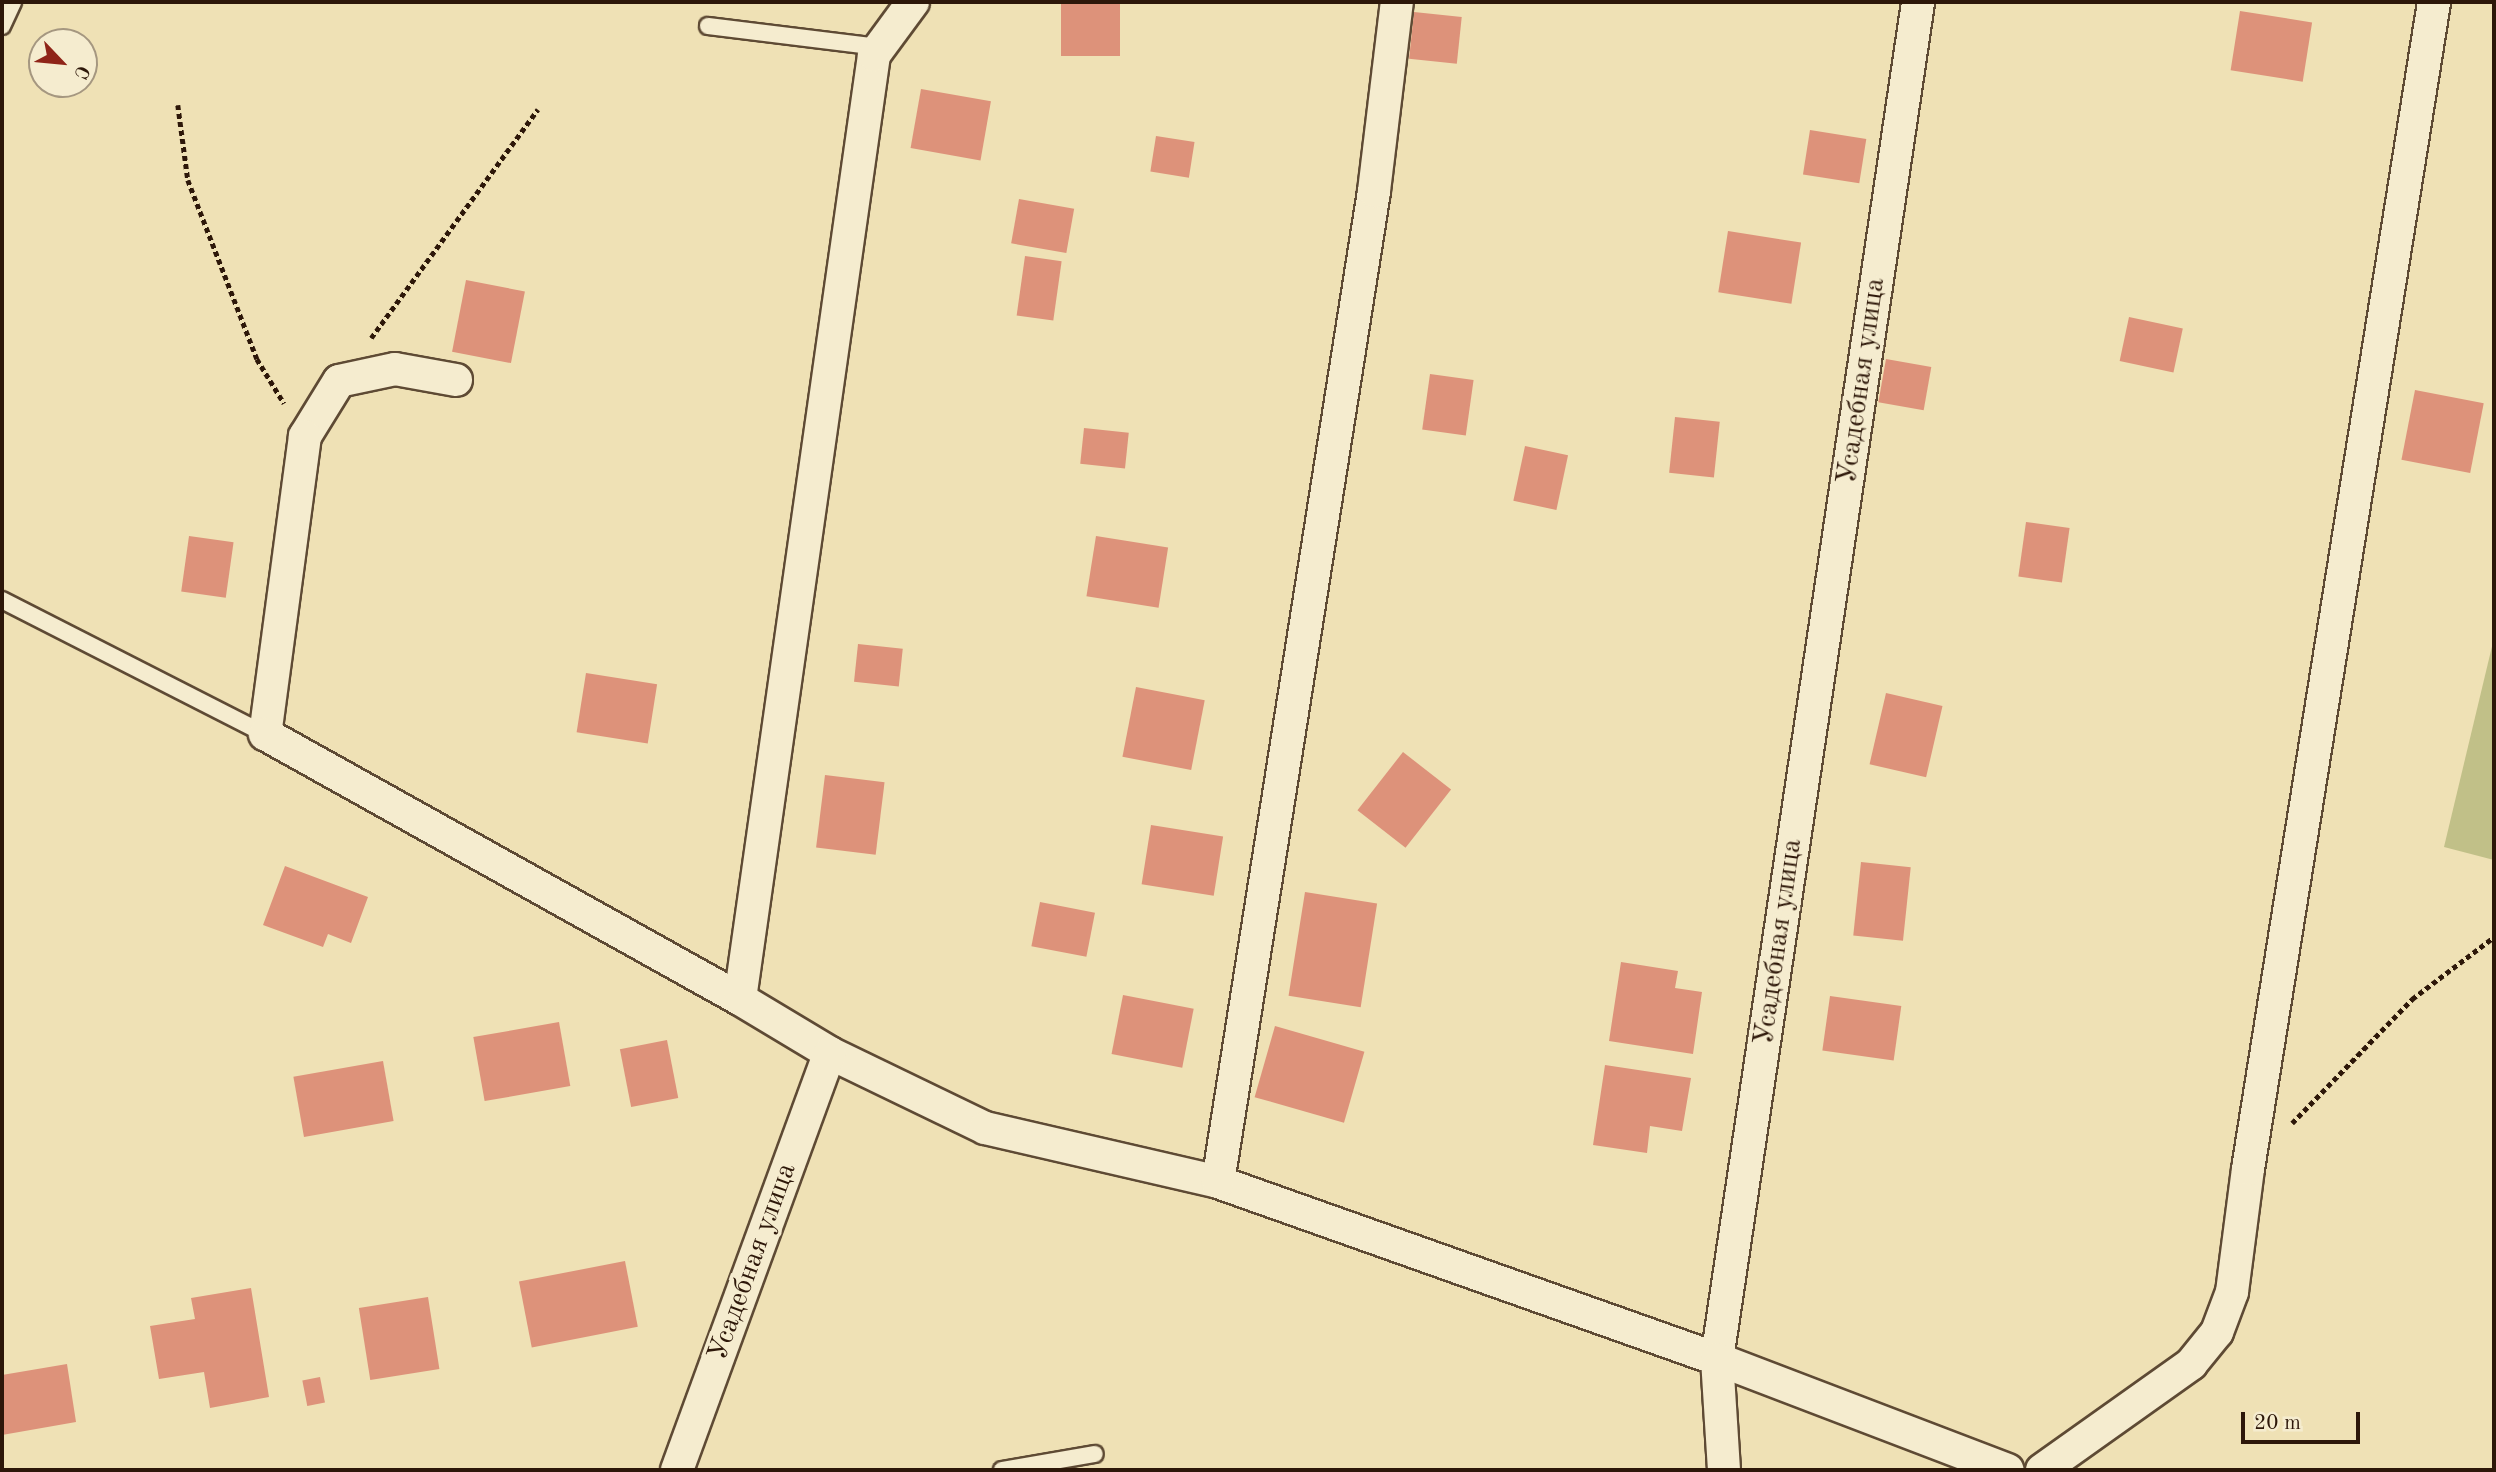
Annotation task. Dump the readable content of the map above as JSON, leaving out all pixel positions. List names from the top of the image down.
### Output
{
  "streets": {
    "street": ["Усадебная улица"]
  },
  "scale_bar": "20 m",
  "north": "bottom right"
}
